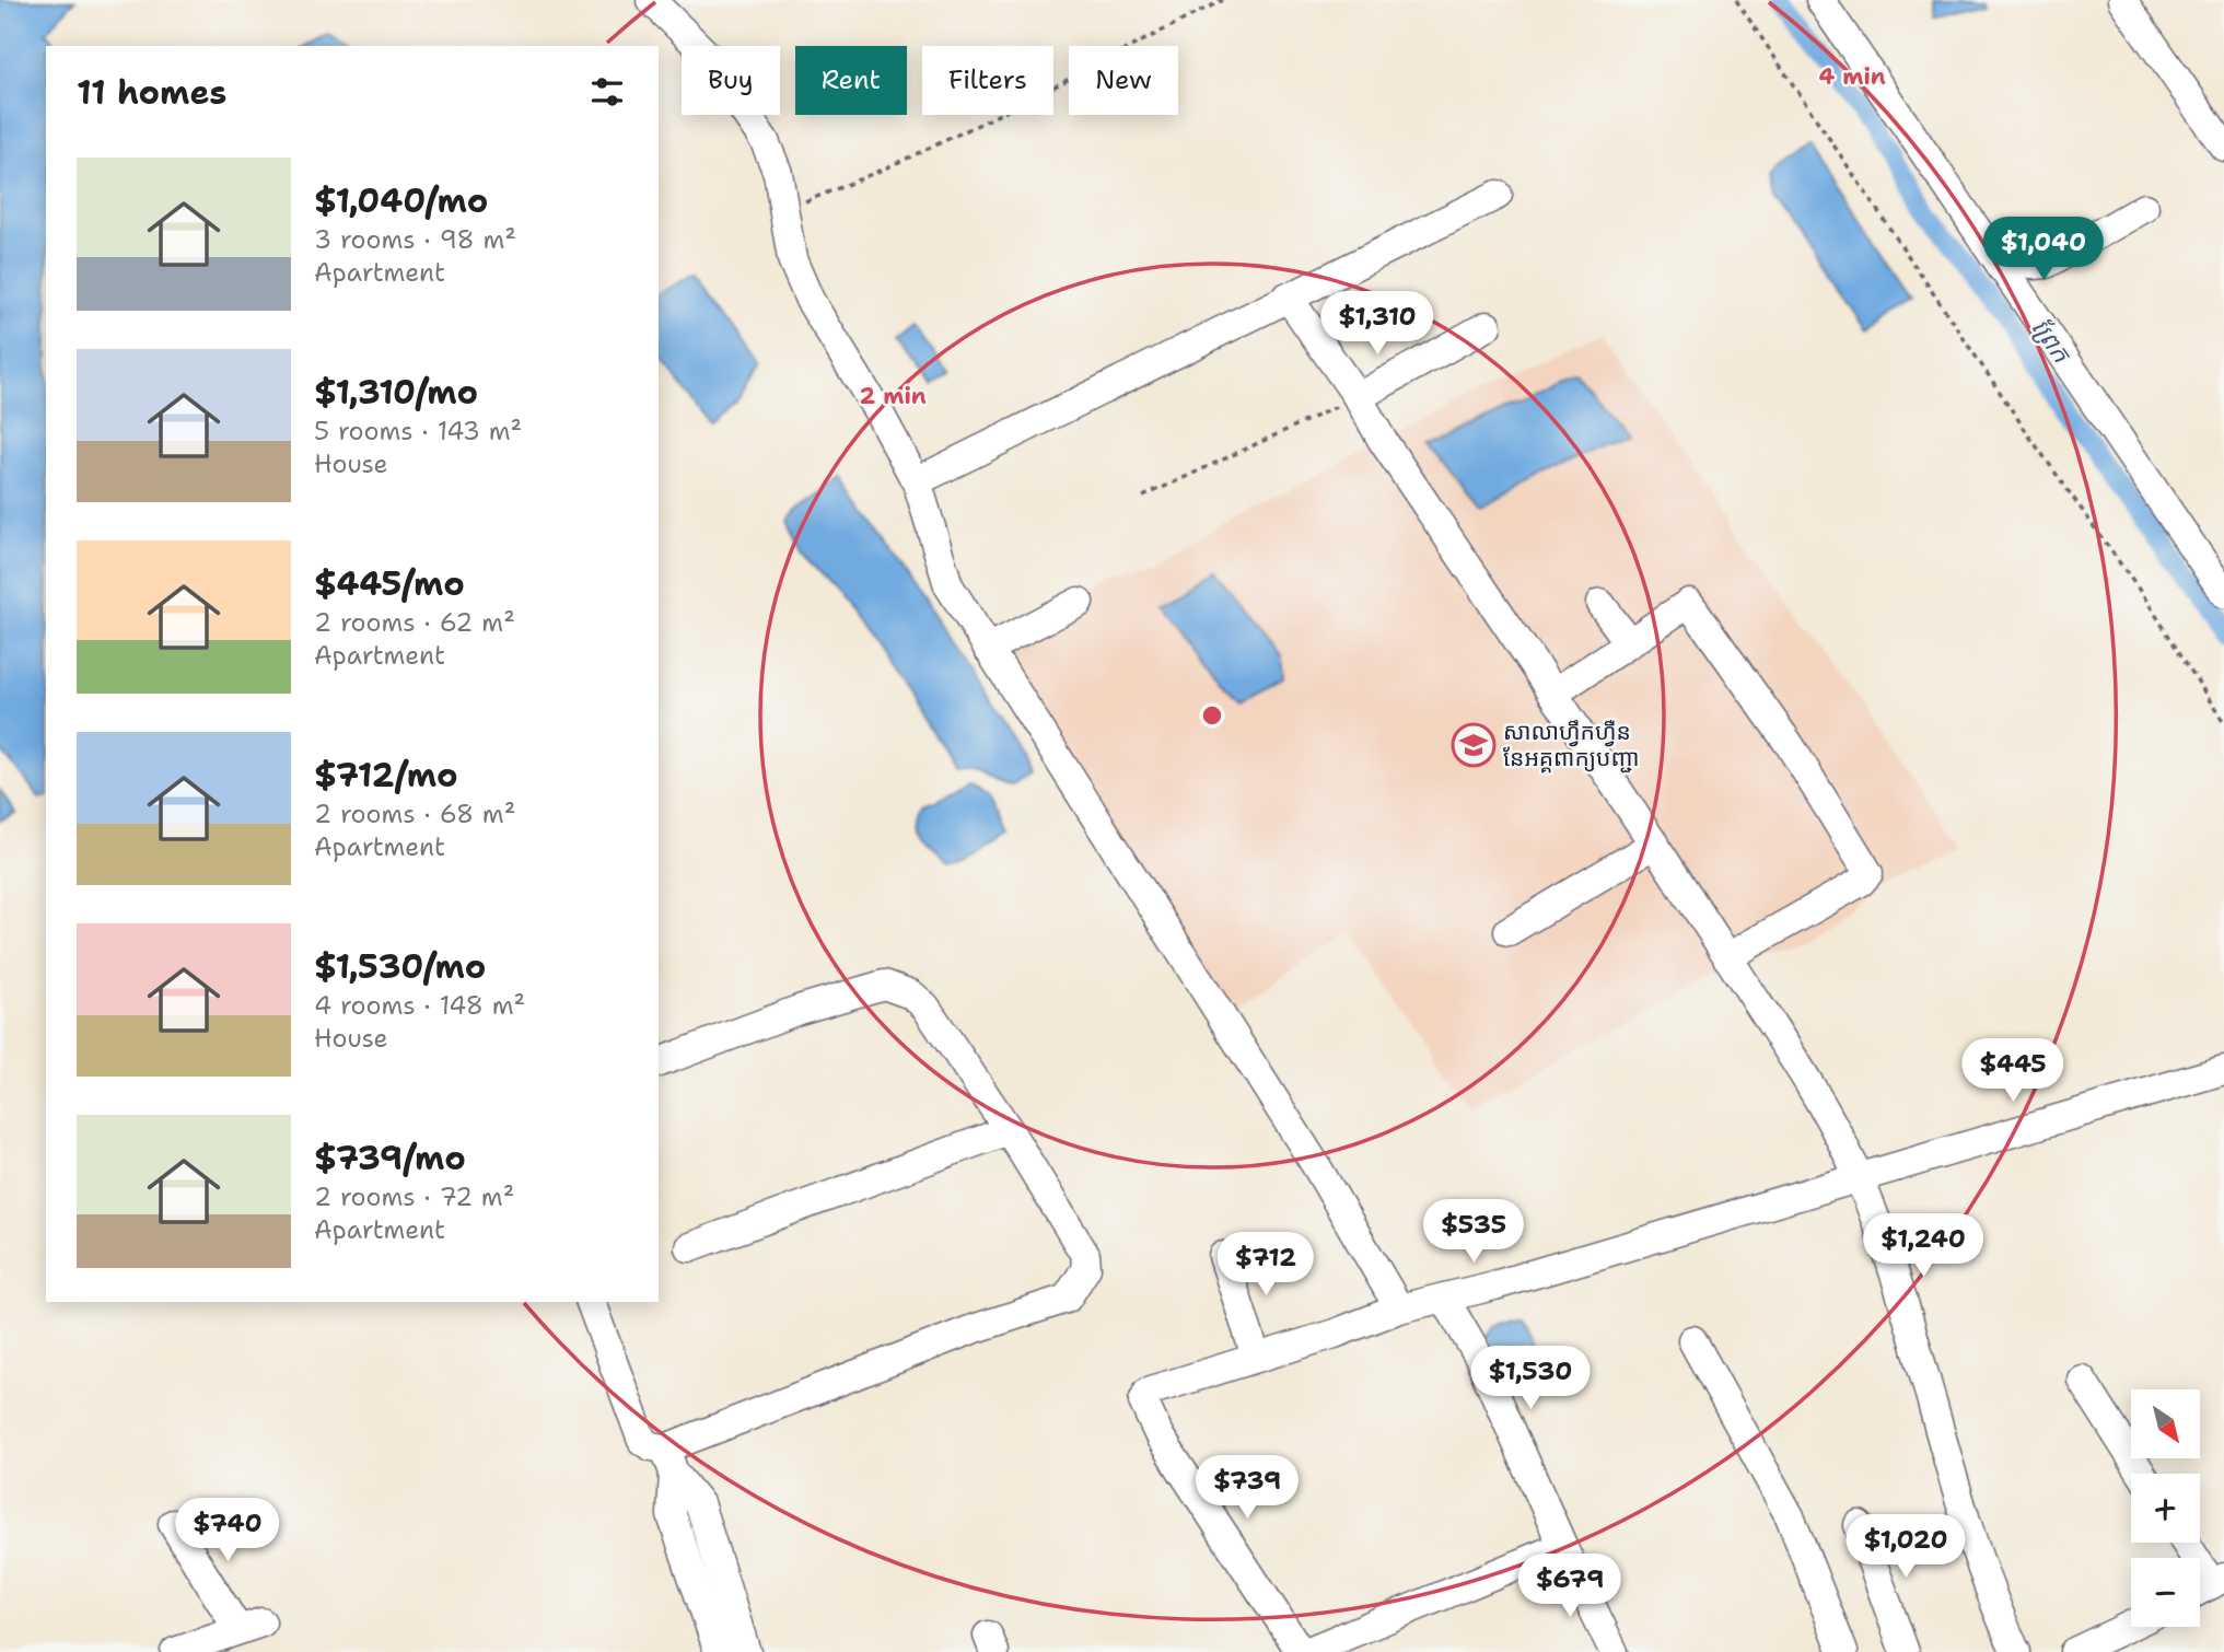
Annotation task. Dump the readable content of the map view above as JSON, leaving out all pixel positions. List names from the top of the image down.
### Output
{
  "water": ["ព្រែក"],
  "places": {
    "school or university": ["សាលាហ្វឹកហ្វឺន នែអគ្គពាក្យបញ្ជា"]
  },
  "north": "bottom right",
  "page": {
    "chip": [
      "Buy",
      "Rent",
      "Filters",
      "New"
    ],
    "heading": "11 homes",
    "list": [
      {
        "name": "$1,040/mo",
        "note": "3 rooms · 98 m² · Apartment"
      },
      {
        "name": "$1,310/mo",
        "note": "5 rooms · 143 m² · House"
      },
      {
        "name": "$445/mo",
        "note": "2 rooms · 62 m² · Apartment"
      },
      {
        "name": "$712/mo",
        "note": "2 rooms · 68 m² · Apartment"
      },
      {
        "name": "$1,530/mo",
        "note": "4 rooms · 148 m² · House"
      },
      {
        "name": "$739/mo",
        "note": "2 rooms · 72 m² · Apartment"
      }
    ],
    "price": [
      "$1,040",
      "$1,310",
      "$445",
      "$535",
      "$1,240",
      "$712",
      "$1,530",
      "$739",
      "$740",
      "$1,020",
      "$679"
    ],
    "map_buttons": ["+", "−"]
  },
  "rings": ["4 min", "2 min"]
}
